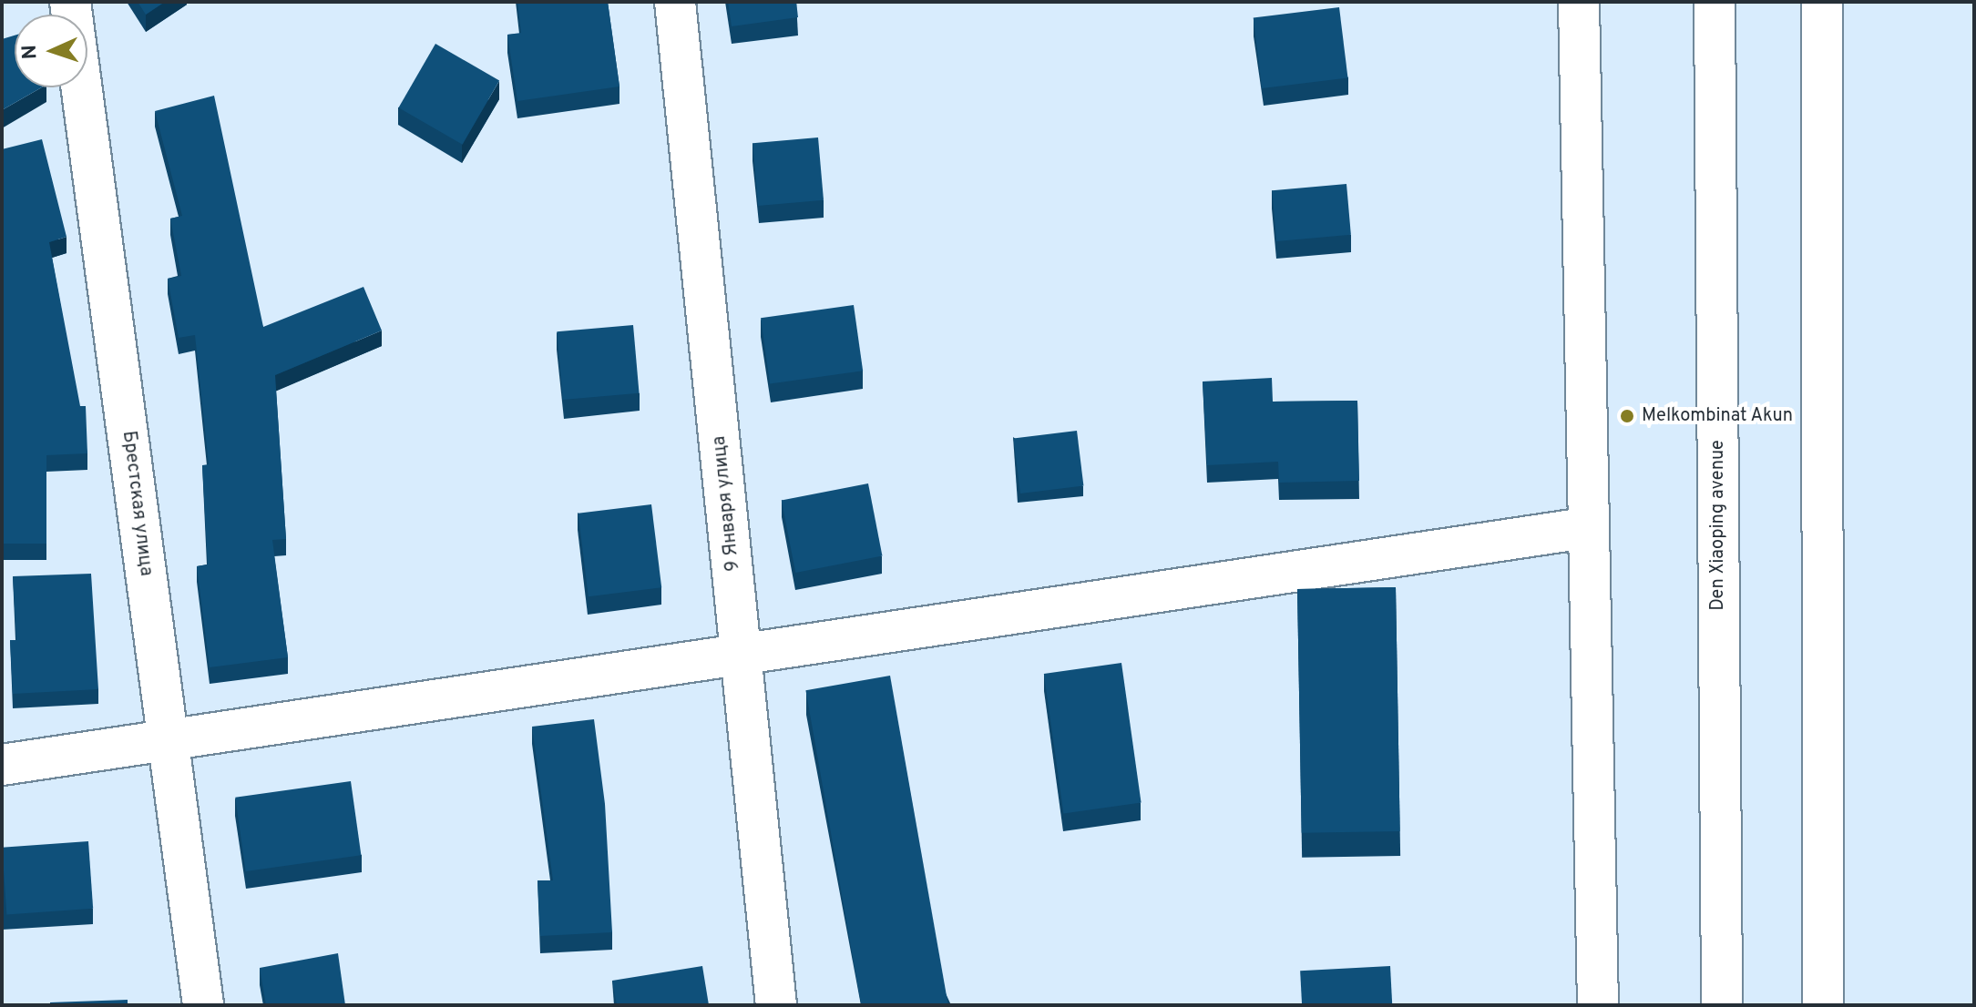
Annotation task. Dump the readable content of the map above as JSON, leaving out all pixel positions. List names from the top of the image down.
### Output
{
  "streets": {
    "street": ["Брестская улица", "9 Января улица", "Den Xiaoping avenue"]
  },
  "places": ["Melkombinat Akun"],
  "north": "left"
}
